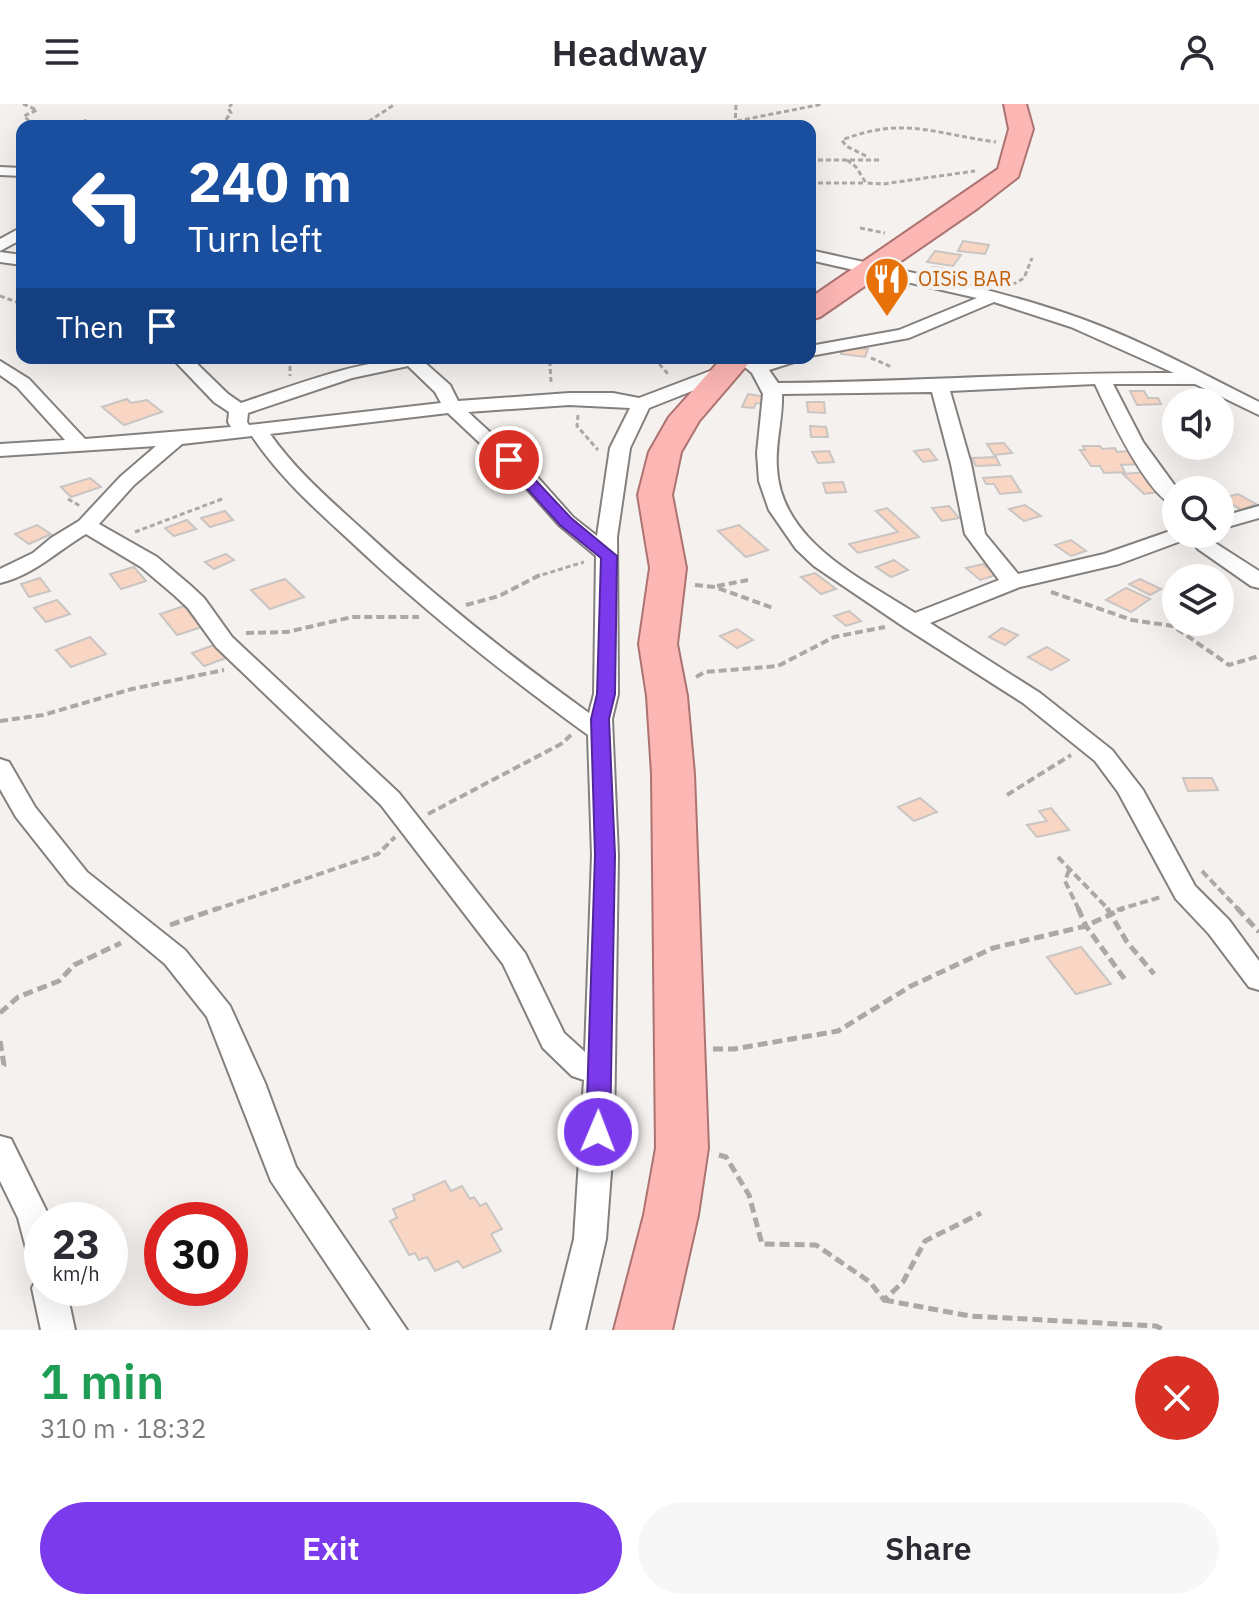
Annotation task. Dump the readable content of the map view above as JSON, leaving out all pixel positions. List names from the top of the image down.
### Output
{
  "places": {
    "restaurant": ["OISiS BAR"]
  },
  "page": {
    "header": "Headway",
    "turn": ["240 m", "Turn left"],
    "then": "Then",
    "speed": "23 km/h",
    "limit": "30",
    "heading": ["1 min", "310 m · 18:32"],
    "buttons": ["Exit", "Share"]
  }
}
